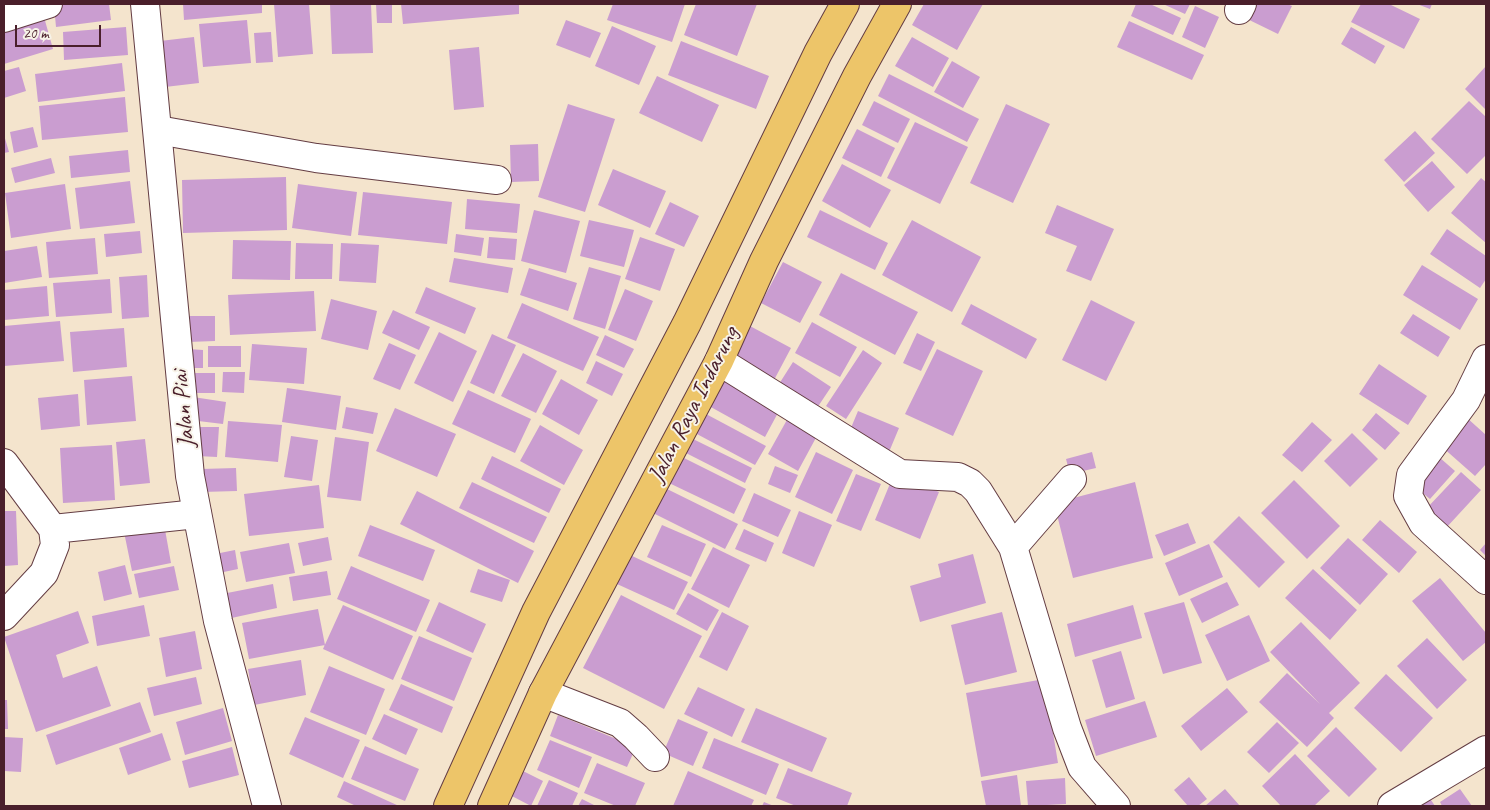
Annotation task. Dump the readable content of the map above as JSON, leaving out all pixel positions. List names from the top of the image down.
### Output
{
  "streets": {
    "highway": ["Jalan Raya Indarung"],
    "street": ["Jalan Piai"]
  },
  "scale_bar": "20 m"
}
